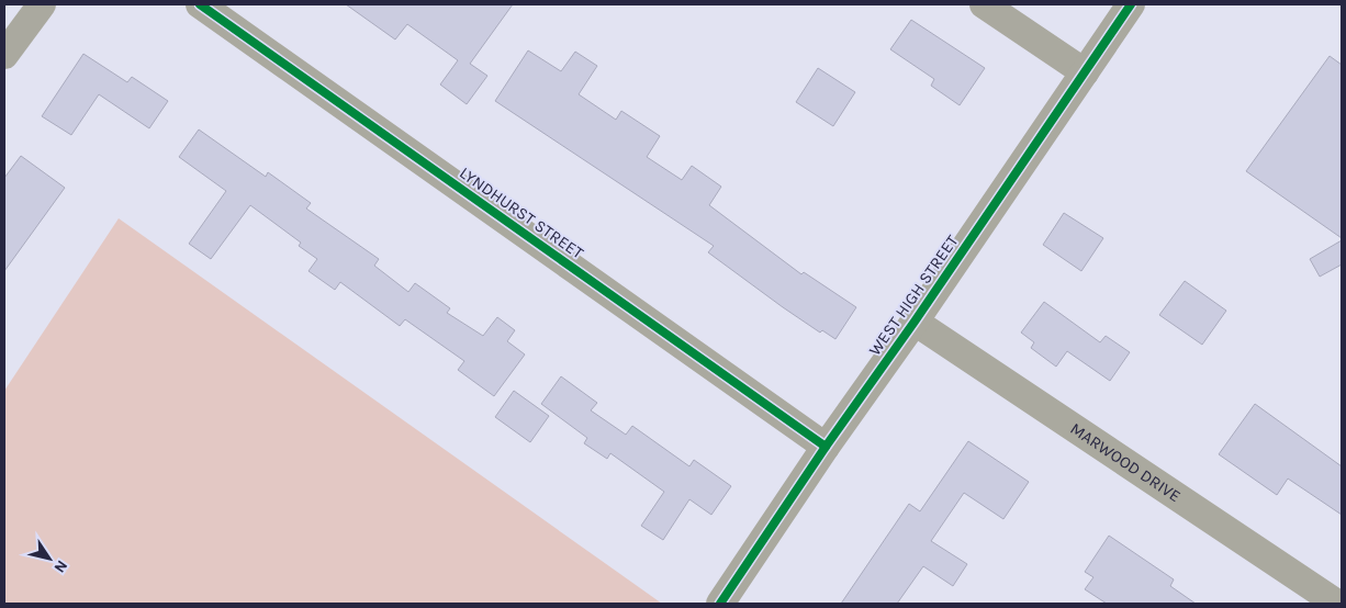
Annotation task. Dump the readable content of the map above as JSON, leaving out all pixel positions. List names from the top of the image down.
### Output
{
  "streets": {
    "street": ["LYNDHURST STREET", "WEST HIGH STREET", "MARWOOD DRIVE"]
  },
  "crossings": [
    ["LYNDHURST STREET", "WEST HIGH STREET"],
    ["WEST HIGH STREET", "MARWOOD DRIVE"]
  ],
  "north": "bottom right"
}
